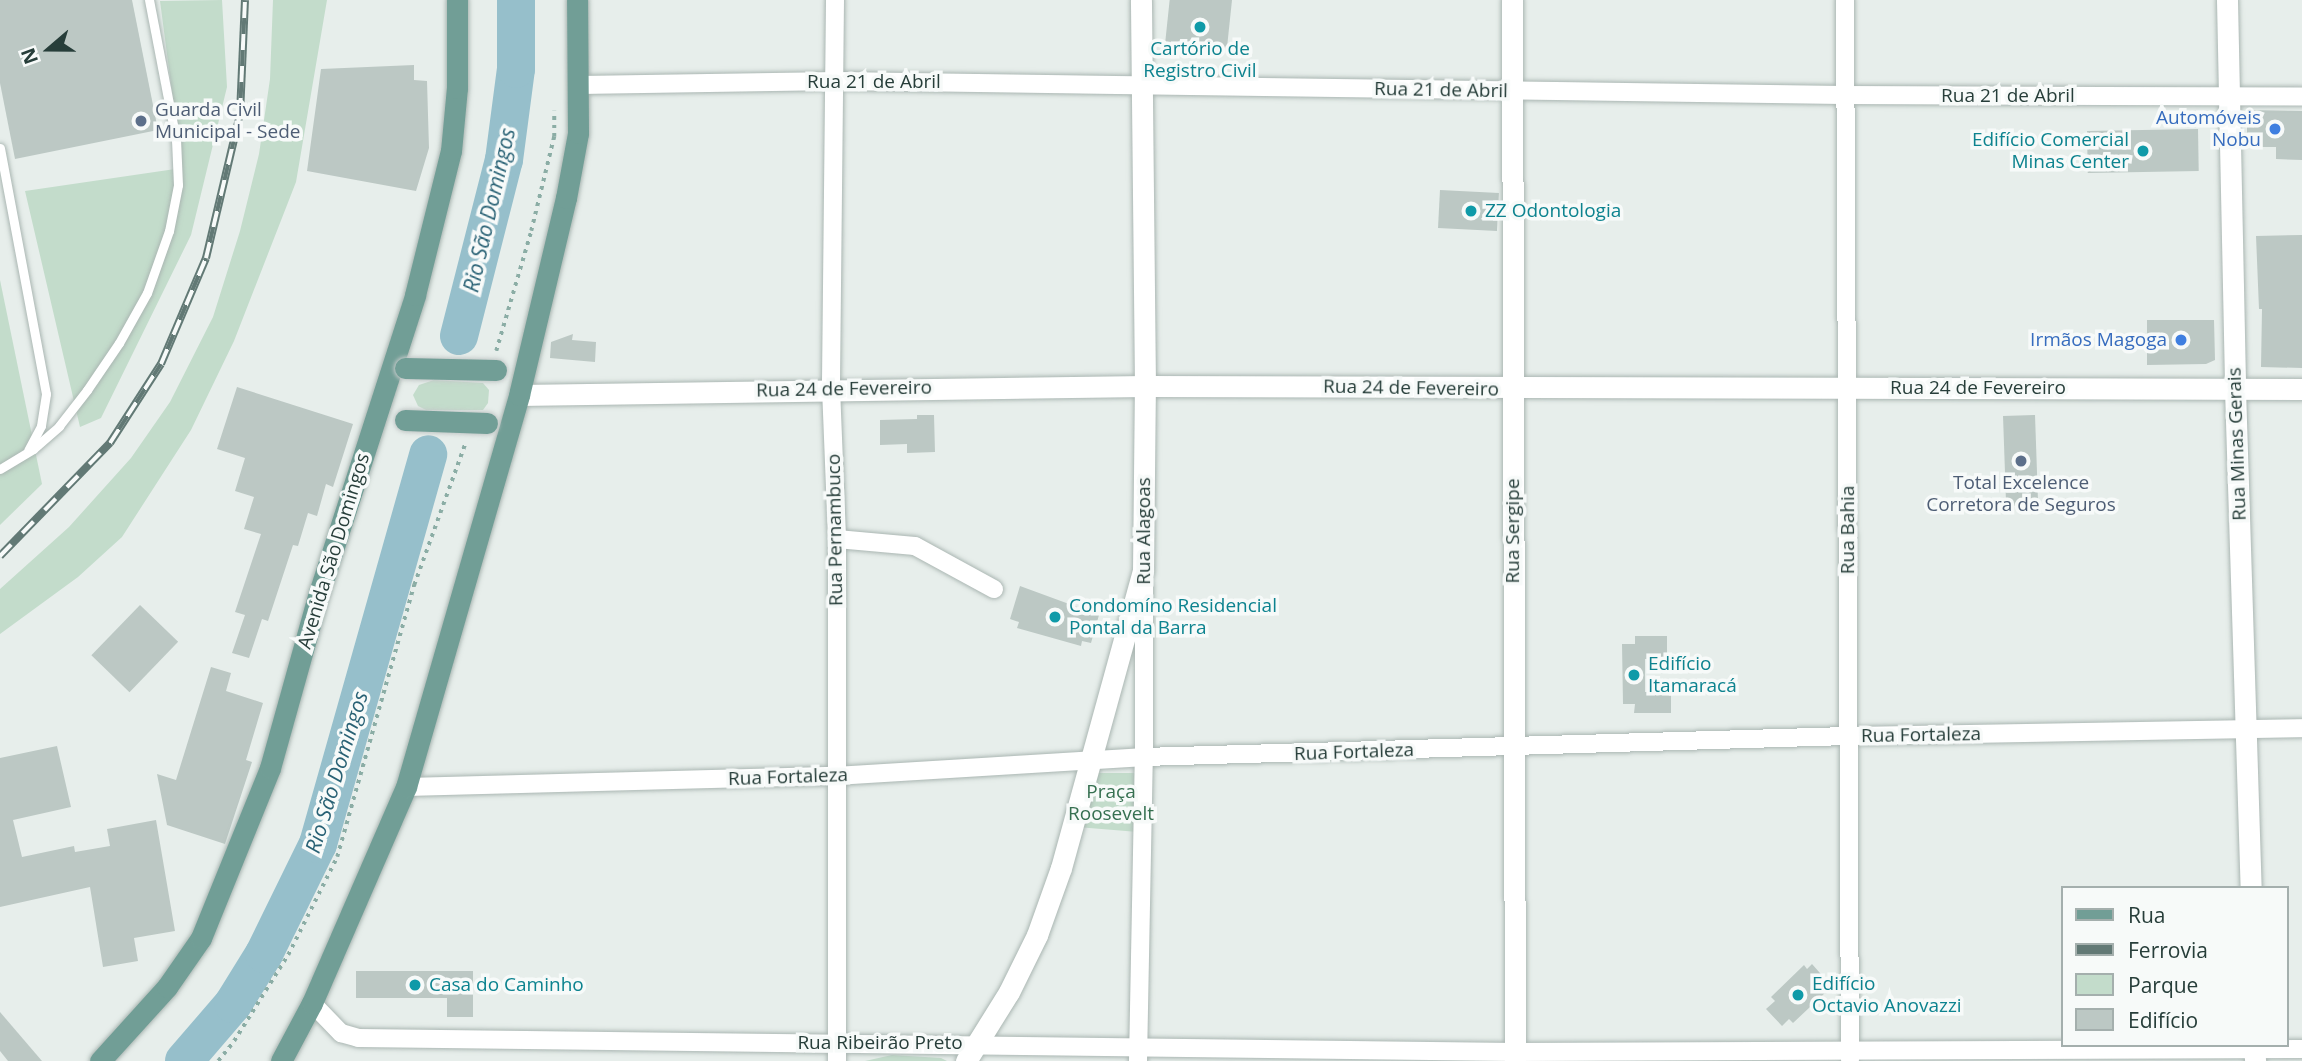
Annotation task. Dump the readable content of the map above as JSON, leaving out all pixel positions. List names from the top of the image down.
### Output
{
  "streets": {
    "main road": ["Avenida São Domingos"],
    "street": [
      "Rua 21 de Abril",
      "Rua 24 de Fevereiro",
      "Rua Minas Gerais",
      "Rua Pernambuco",
      "Rua Bahia",
      "Rua Alagoas",
      "Rua Sergipe",
      "Rua Fortaleza",
      "Rua Ribeirão Preto"
    ]
  },
  "crossings": [
    ["Rua 21 de Abril", "Rua Minas Gerais"],
    ["Rua 21 de Abril", "Rua Pernambuco"],
    ["Rua 21 de Abril", "Rua Bahia"],
    ["Rua 21 de Abril", "Rua Alagoas"],
    ["Rua 21 de Abril", "Rua Sergipe"],
    ["Rua 24 de Fevereiro", "Rua Minas Gerais"],
    ["Rua 24 de Fevereiro", "Rua Pernambuco"],
    ["Rua 24 de Fevereiro", "Rua Bahia"],
    ["Rua 24 de Fevereiro", "Rua Alagoas"],
    ["Rua 24 de Fevereiro", "Rua Sergipe"],
    ["Rua Minas Gerais", "Rua Fortaleza"],
    ["Rua Pernambuco", "Rua Fortaleza"],
    ["Rua Pernambuco", "Rua Ribeirão Preto"],
    ["Rua Bahia", "Rua Fortaleza"],
    ["Rua Bahia", "Rua Ribeirão Preto"],
    ["Rua Alagoas", "Rua Fortaleza"],
    ["Rua Alagoas", "Rua Ribeirão Preto"],
    ["Rua Sergipe", "Rua Fortaleza"],
    ["Rua Sergipe", "Rua Ribeirão Preto"]
  ],
  "water": ["Rio São Domingos"],
  "parks": ["Praça Roosevelt"],
  "places": [
    "Cartório de Registro Civil",
    "Guarda Civil Municipal - Sede",
    "Automóveis Nobu",
    "Edifício Comercial Minas Center",
    "ZZ Odontologia",
    "Irmãos Magoga",
    "Total Excelence Corretora de Seguros",
    "Condomíno Residencial Pontal da Barra",
    "Edifício Itamaracá",
    "Casa do Caminho",
    "Edifício Octavio Anovazzi"
  ],
  "legend": [
    "Rua",
    "Ferrovia",
    "Parque",
    "Edifício"
  ],
  "north": "left"
}
